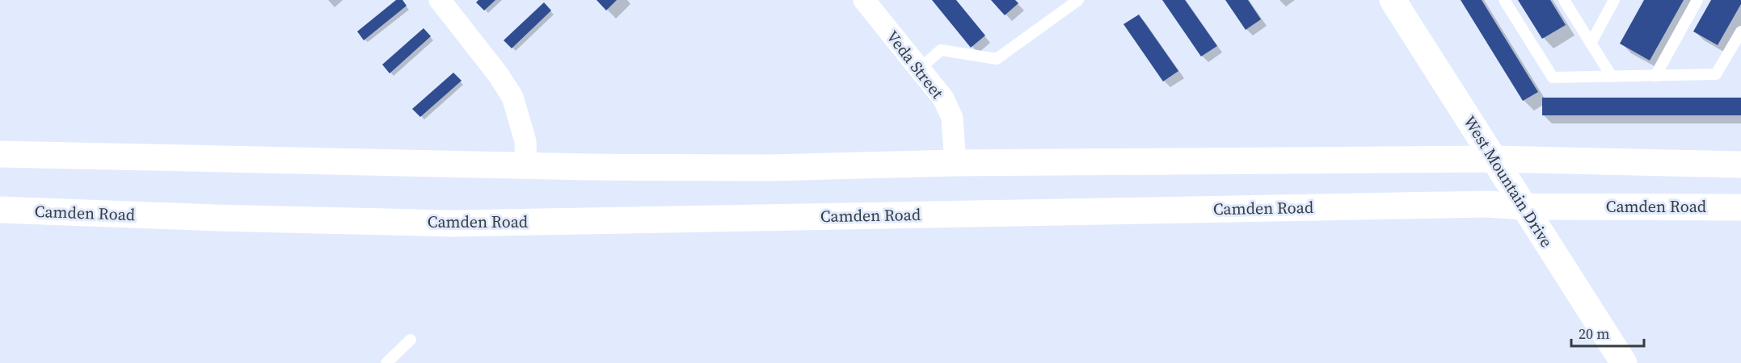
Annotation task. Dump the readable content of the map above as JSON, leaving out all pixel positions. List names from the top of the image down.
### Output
{
  "streets": {
    "street": ["Veda Street", "West Mountain Drive", "Camden Road"]
  },
  "crossings": [
    ["West Mountain Drive", "Camden Road"]
  ],
  "scale_bar": "20 m"
}
